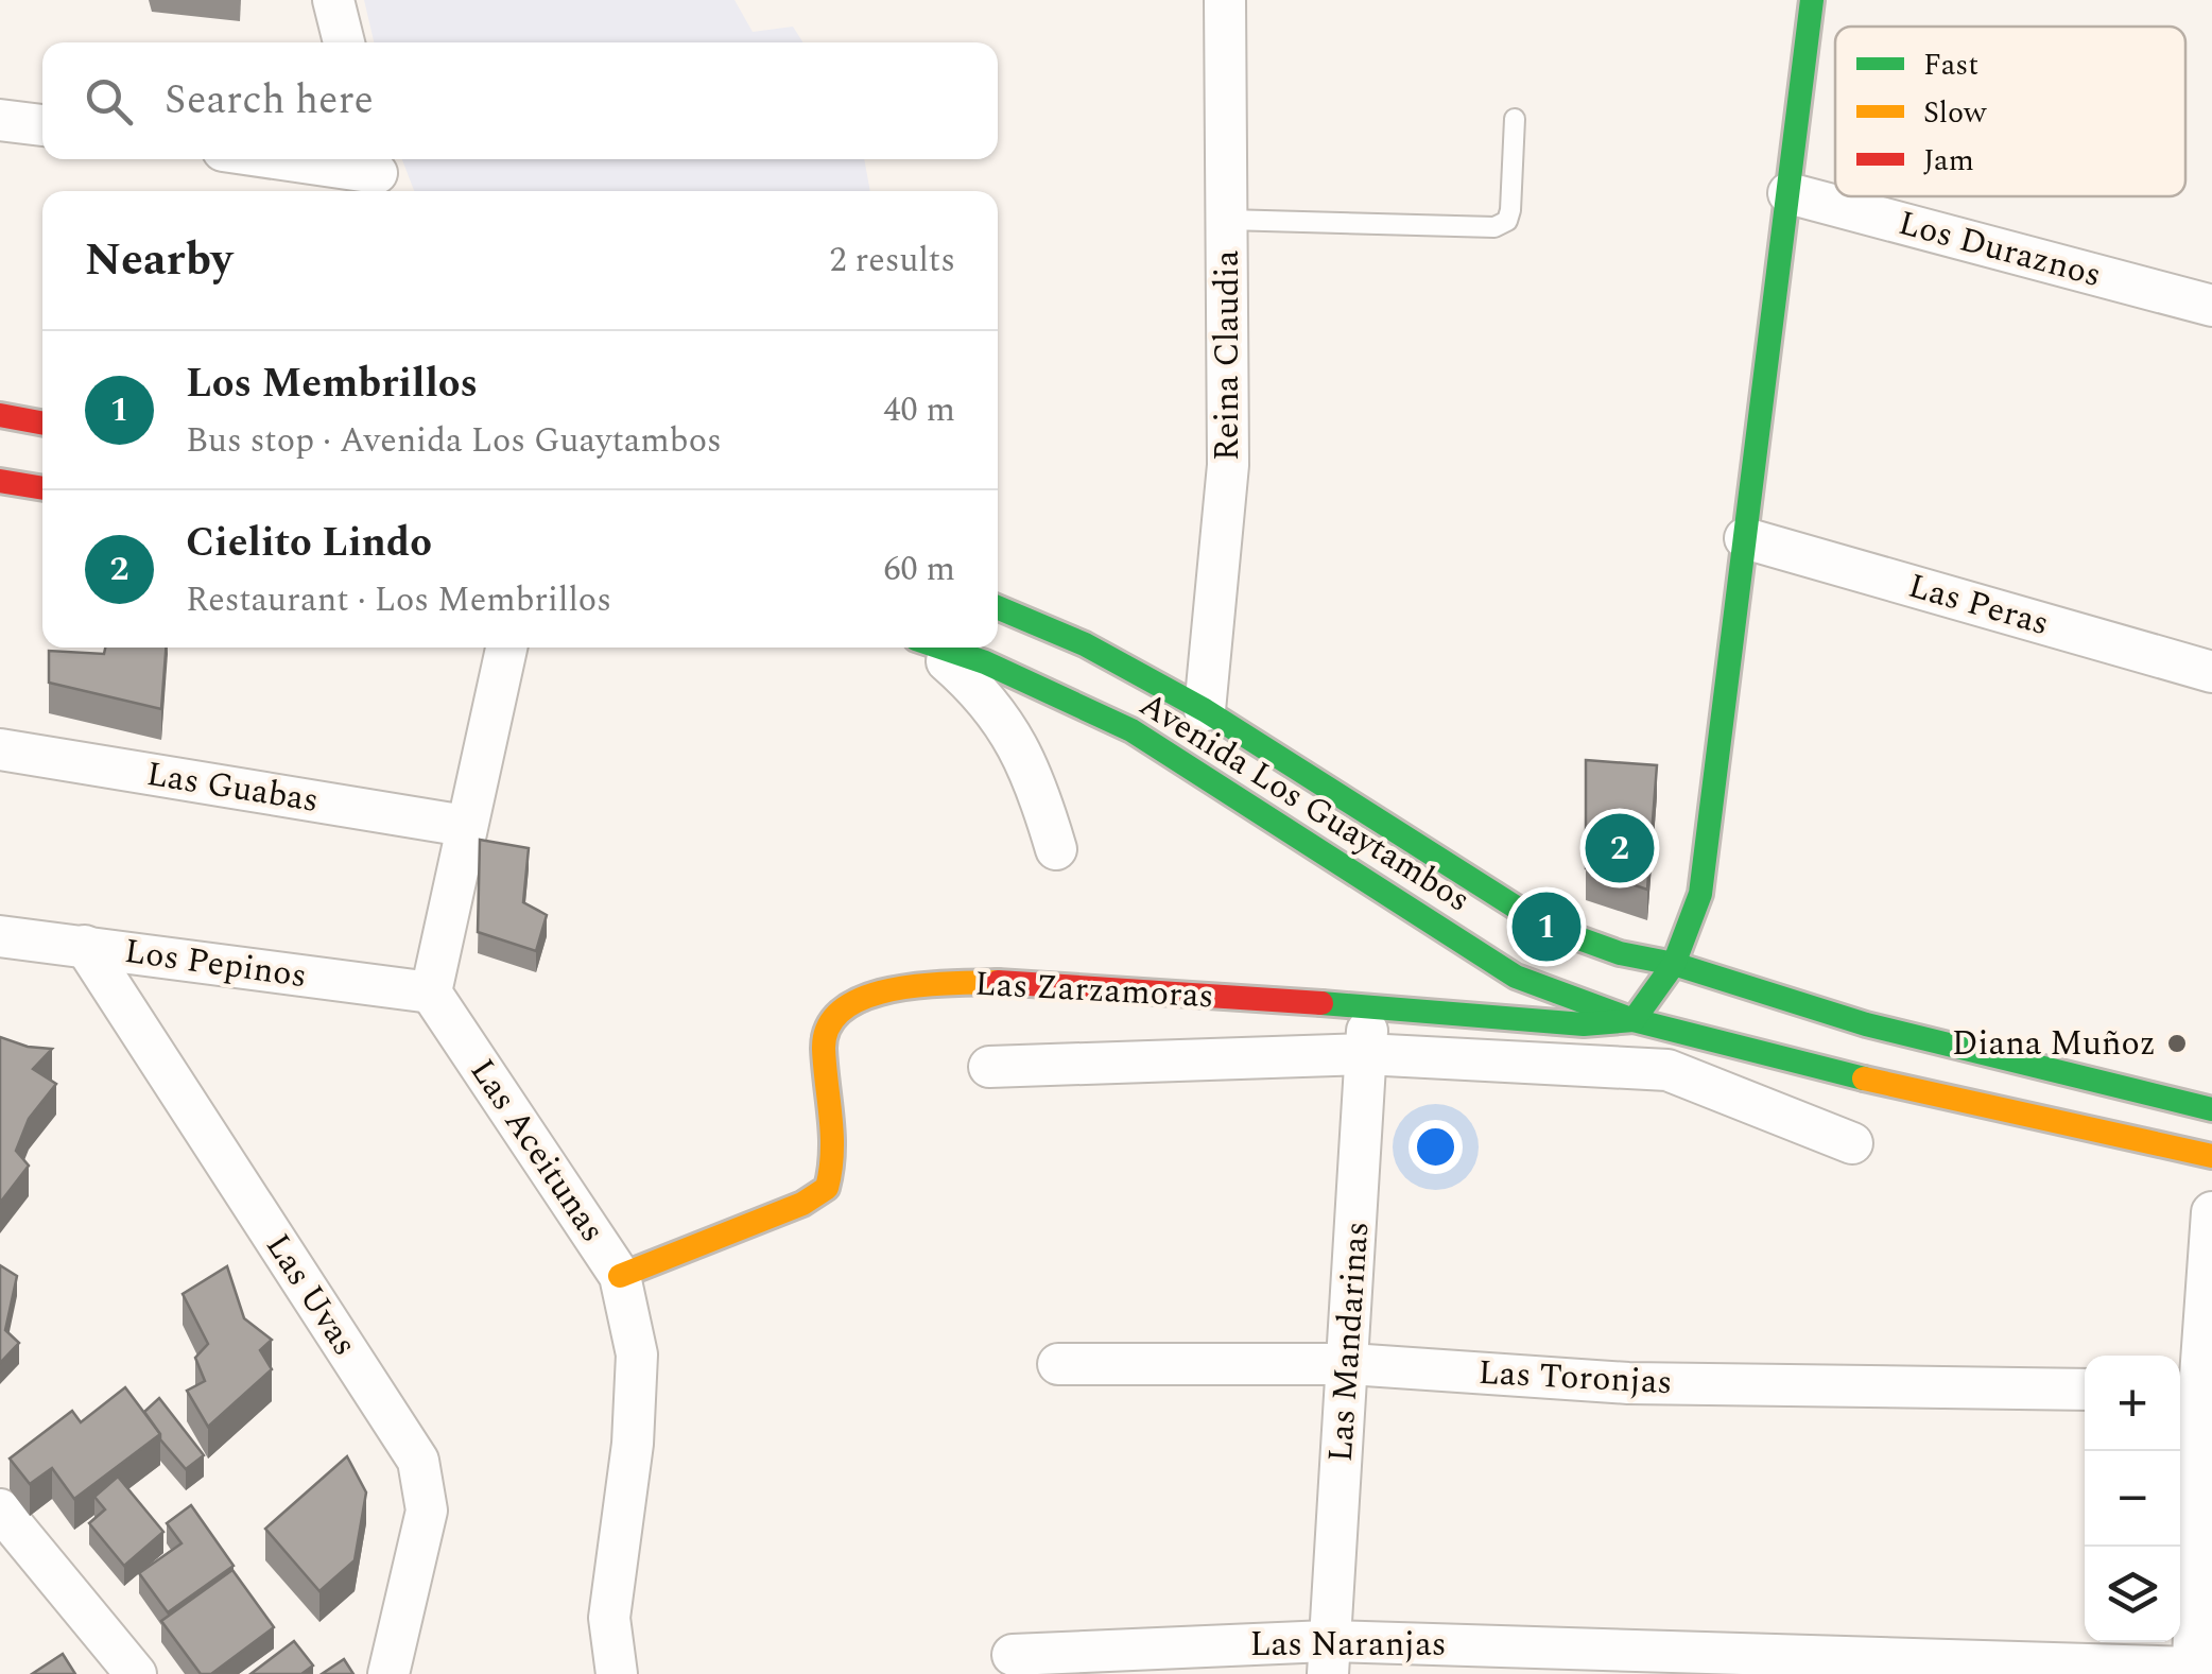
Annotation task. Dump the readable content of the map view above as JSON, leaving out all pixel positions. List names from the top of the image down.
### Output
{
  "streets": {
    "main road": ["Avenida Los Guaytambos", "Las Zarzamoras"],
    "street": [
      "Los Duraznos",
      "Reina Claudia",
      "Las Peras",
      "Las Guabas",
      "Los Pepinos",
      "Las Aceitunas",
      "Las Uvas",
      "Las Mandarinas",
      "Las Toronjas",
      "Las Naranjas"
    ]
  },
  "crossings": [
    ["Reina Claudia", "Avenida Los Guaytambos"],
    ["Avenida Los Guaytambos", "Las Zarzamoras"],
    ["Los Pepinos", "Las Aceitunas"],
    ["Los Pepinos", "Las Uvas"],
    ["Las Zarzamoras", "Las Aceitunas"],
    ["Las Zarzamoras", "Las Mandarinas"],
    ["Las Mandarinas", "Las Toronjas"],
    ["Las Mandarinas", "Las Naranjas"]
  ],
  "places": ["Diana Muñoz"],
  "legend": ["Fast", "Slow", "Jam"],
  "page": {
    "search": "Search here",
    "heading": ["Nearby", "2 results"],
    "list": [
      {
        "mark": "1",
        "name": "Los Membrillos",
        "note": "Bus stop · Avenida Los Guaytambos",
        "value": "40 m"
      },
      {
        "mark": "2",
        "name": "Cielito Lindo",
        "note": "Restaurant · Los Membrillos",
        "value": "60 m"
      }
    ],
    "pins": ["2", "1"],
    "map_buttons": ["+", "−"]
  }
}
